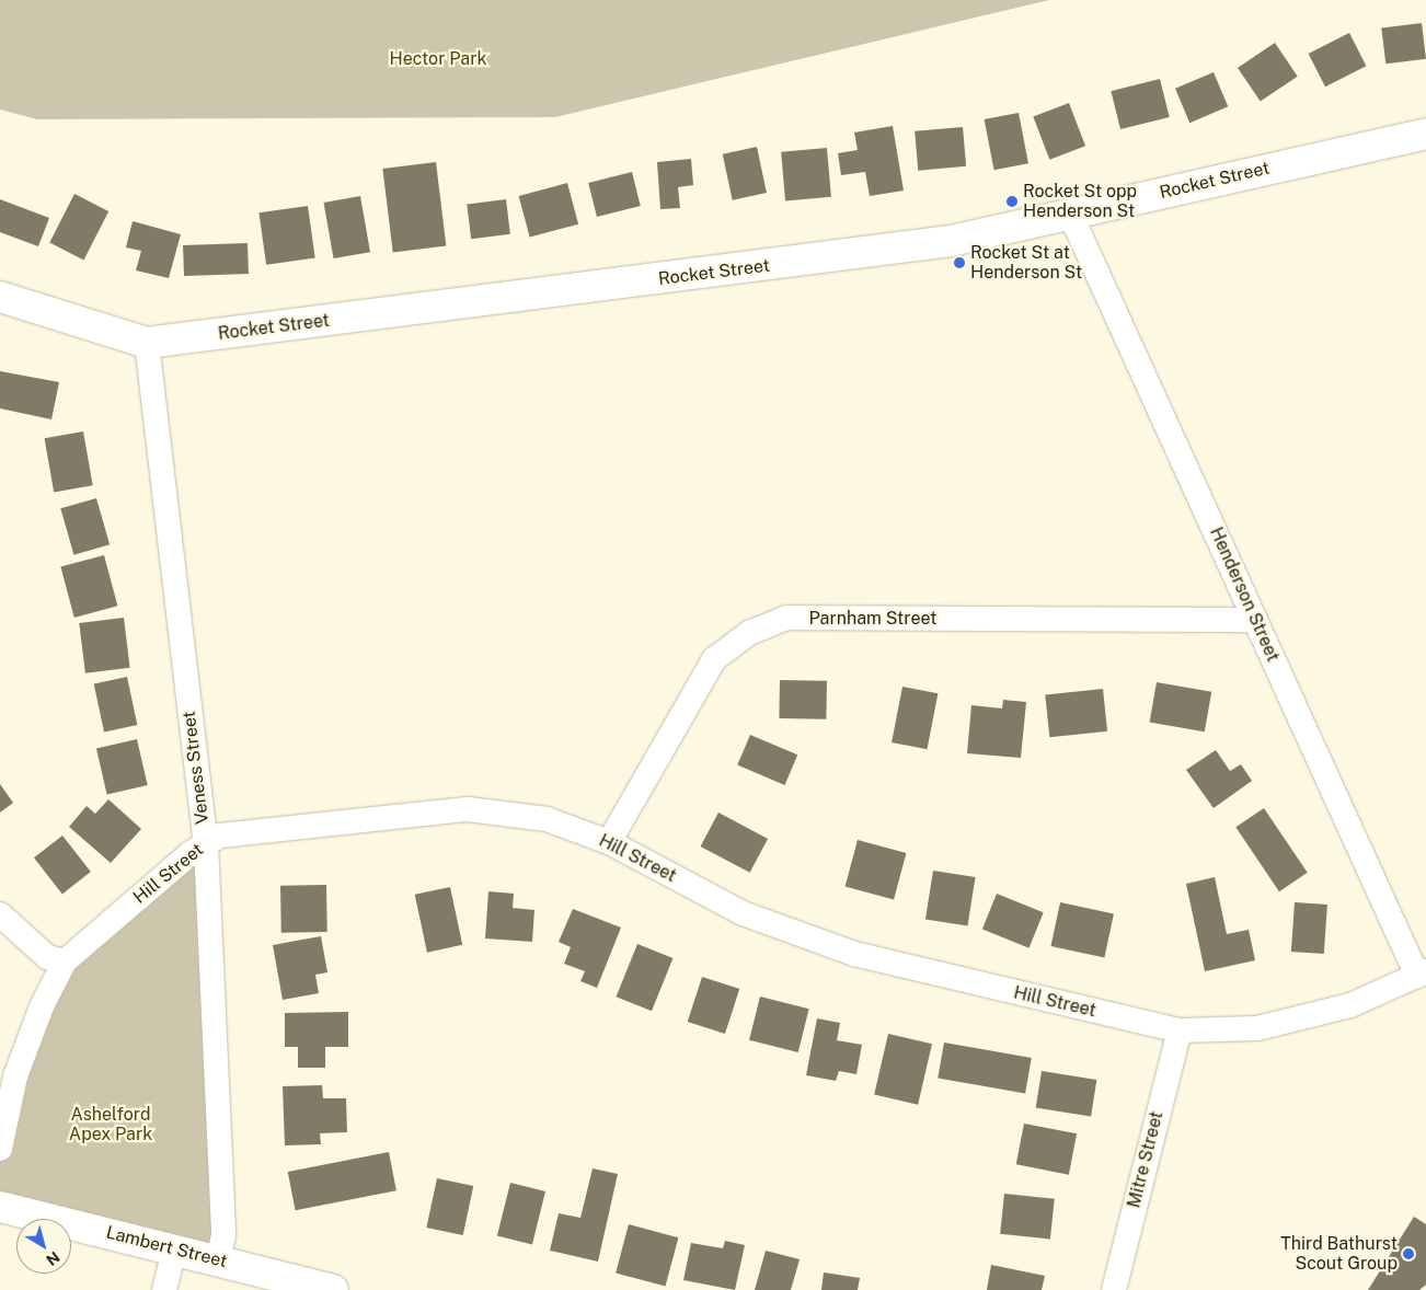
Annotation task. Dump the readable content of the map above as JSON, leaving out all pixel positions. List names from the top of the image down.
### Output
{
  "streets": {
    "street": [
      "Rocket Street",
      "Henderson Street",
      "Parnham Street",
      "Veness Street",
      "Hill Street",
      "Mitre Street",
      "Lambert Street"
    ]
  },
  "crossings": [
    ["Rocket Street", "Henderson Street"],
    ["Rocket Street", "Veness Street"],
    ["Henderson Street", "Parnham Street"],
    ["Henderson Street", "Hill Street"],
    ["Parnham Street", "Hill Street"],
    ["Veness Street", "Hill Street"],
    ["Veness Street", "Lambert Street"],
    ["Hill Street", "Mitre Street"]
  ],
  "parks": ["Hector Park", "Ashelford Apex Park"],
  "places": ["Rocket St opp Henderson St", "Rocket St at Henderson St", "Third Bathurst Scout Group"],
  "north": "bottom right"
}
